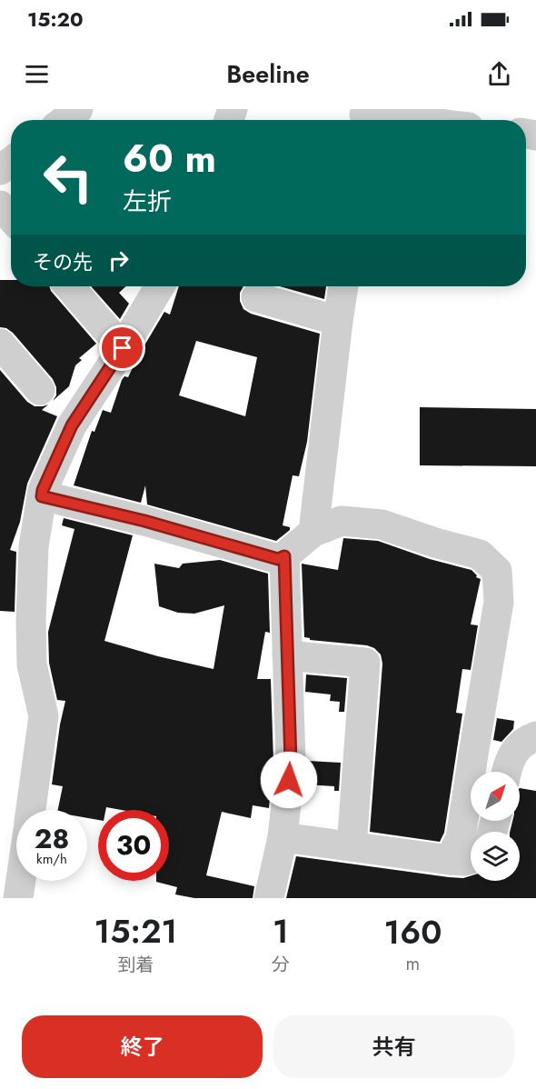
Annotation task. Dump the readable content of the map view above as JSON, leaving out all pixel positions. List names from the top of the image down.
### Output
{
  "north": "top right",
  "page": {
    "status": "15:20",
    "header": "Beeline",
    "turn": ["60 m", "左折"],
    "then": "その先",
    "speed": "28 km/h",
    "limit": "30",
    "eta": [
      "15:21",
      "到着",
      "1",
      "分",
      "160",
      "m"
    ],
    "buttons": ["終了", "共有"]
  }
}
